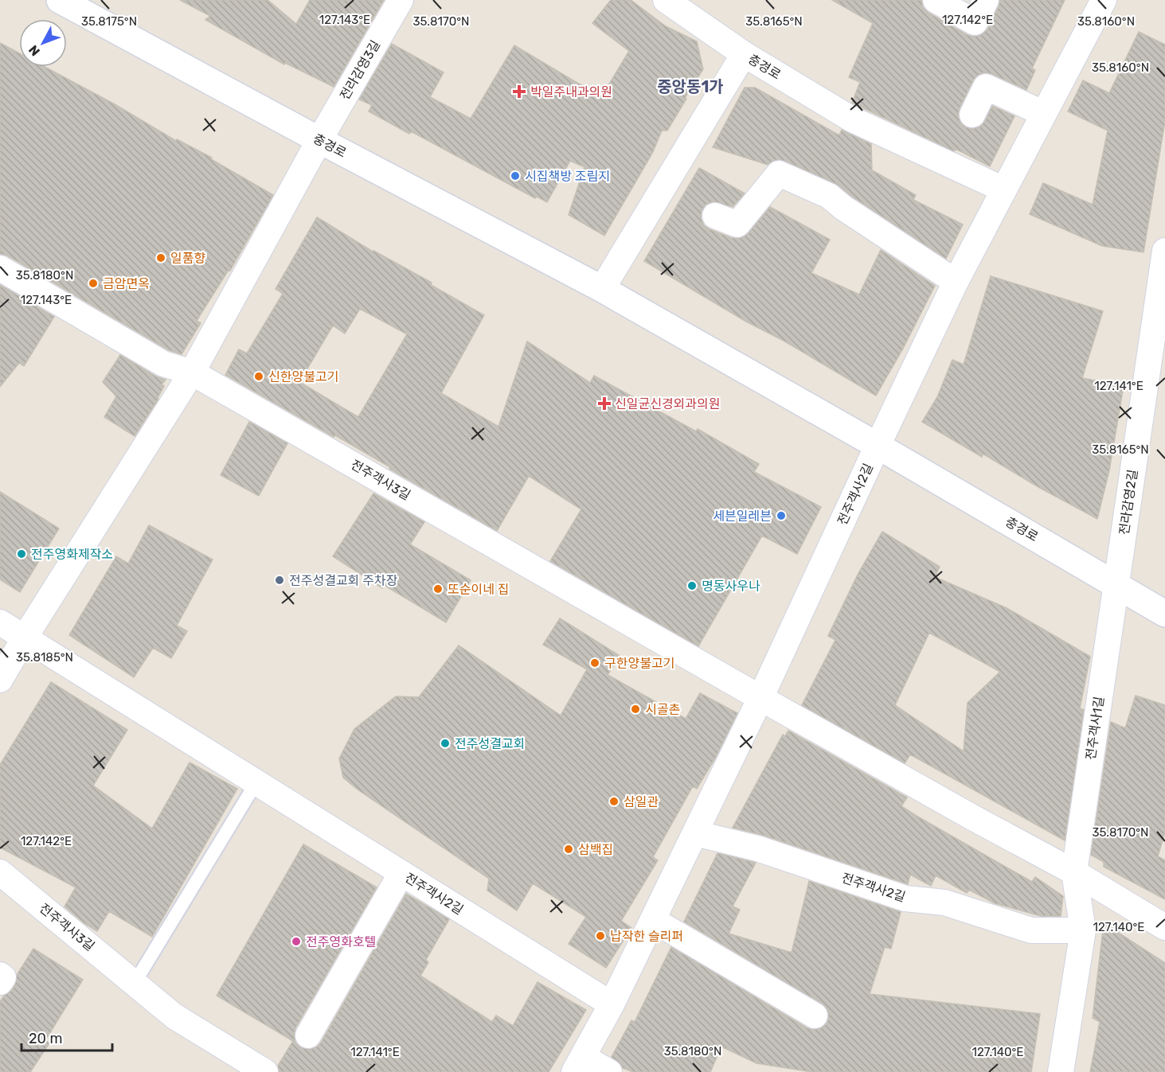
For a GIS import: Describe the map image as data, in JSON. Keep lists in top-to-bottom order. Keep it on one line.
{"streets":{"street":["충경로","전라감영3길","전주객사3길","전주객사2길","전라감영2길","전주객사1길"]},"crossings":[["충경로","전라감영3길"],["충경로","전주객사2길"],["충경로","전라감영2길"],["충경로","전주객사1길"],["전주객사3길","전주객사2길"],["전주객사2길","전주객사1길"],["전라감영2길","전주객사1길"]],"districts":["중앙동1가"],"places":{"health":["박일주내과의원","신일균신경외과의원"],"other":["시집책방 조림지","일품향","금암면옥","신한양불고기","세븐일레븐","전주영화제작소","전주성결교회 주차장","명동사우나","또순이네 집","구한양불고기","시골촌","전주성결교회","삼일관","삼백집","납작한 슬리퍼","전주영화호텔"]},"scale_bar":"20 m","north":"bottom left","coordinates":["127.143°E","127.142°E","35.8175°N","35.8170°N","35.8165°N","35.8160°N","35.8180°N","127.141°E","35.8185°N","127.140°E"]}
